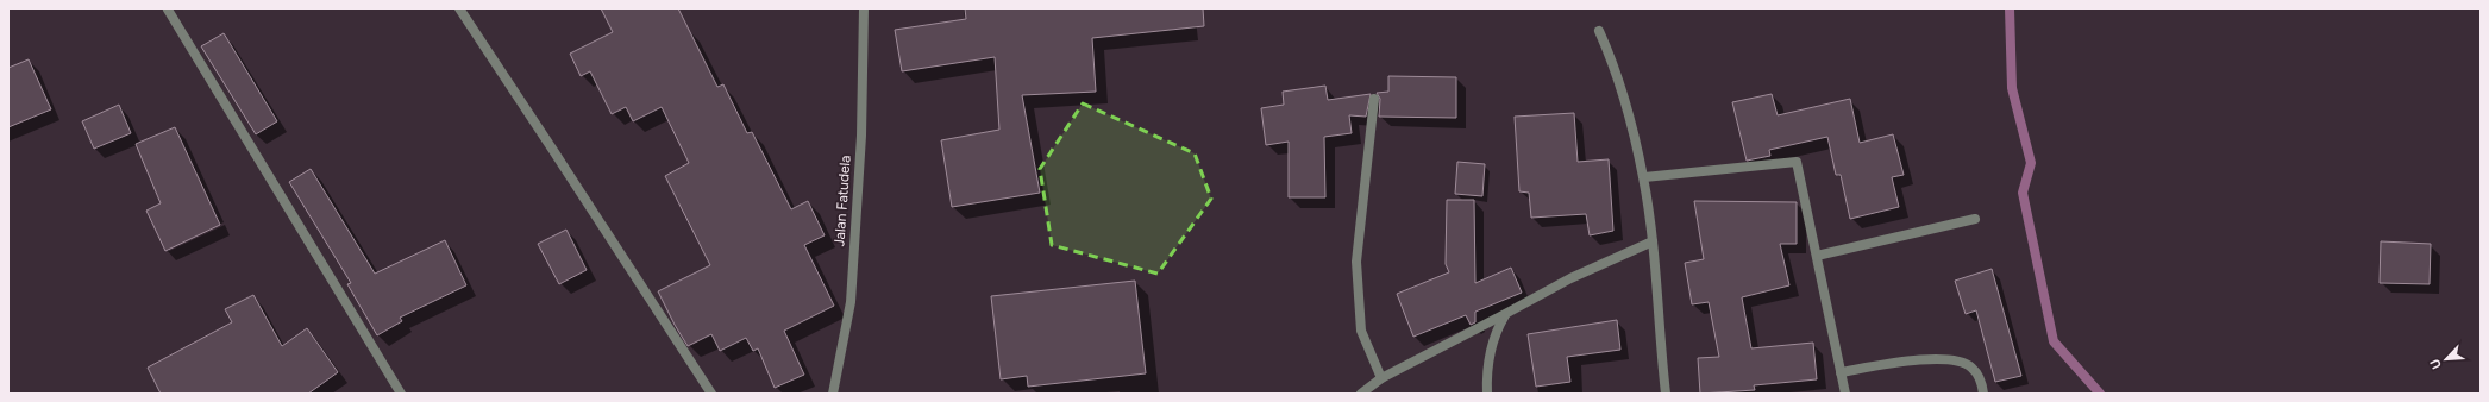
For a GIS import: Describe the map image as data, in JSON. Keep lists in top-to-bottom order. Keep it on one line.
{"streets":{"street":["Jalan Fatudela"]},"north":"bottom left"}
